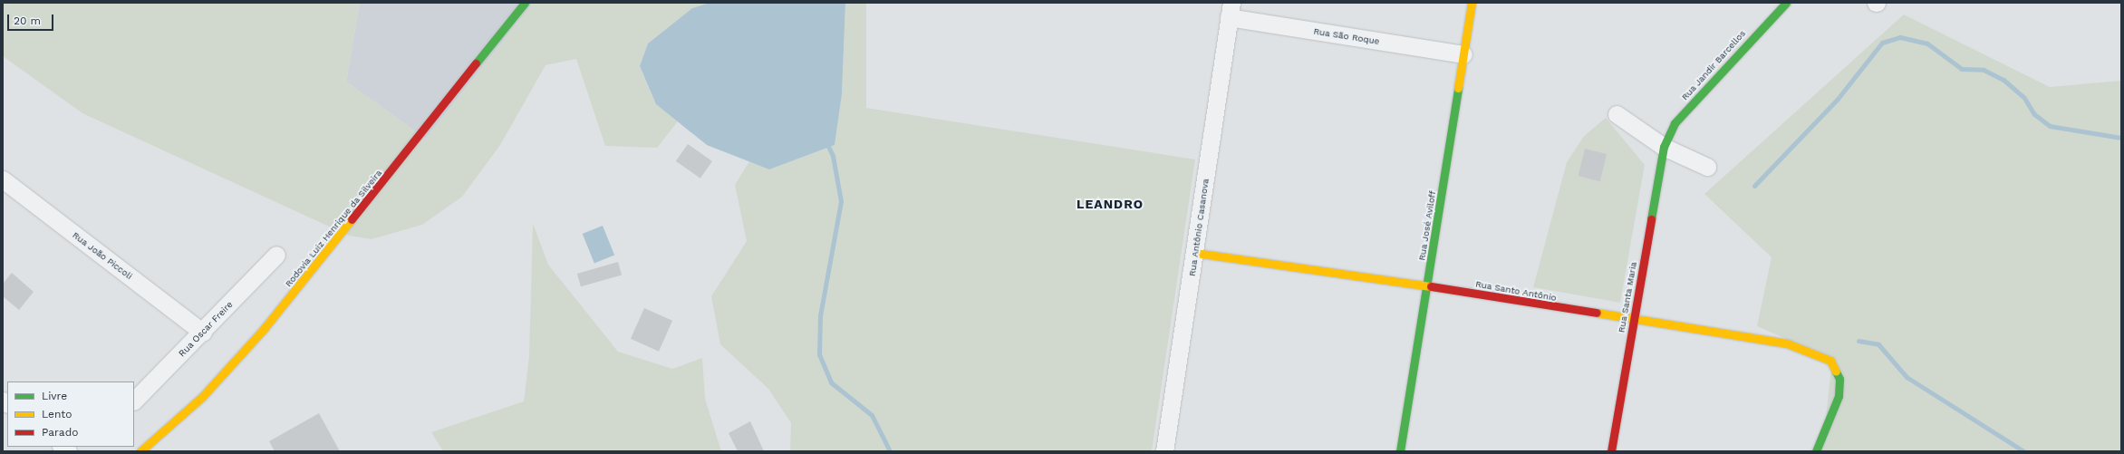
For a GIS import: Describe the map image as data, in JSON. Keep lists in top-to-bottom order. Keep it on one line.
{"streets":{"street":["Rua São Roque","Rua Jandir Barcellos","Rua José Aviloff","Rua Antônio Casanova","Rodovia Luiz Henrique da Silveira","Rua João Piccoli","Rua Santo Antônio","Rua Santa Maria","Rua Oscar Freire"]},"crossings":[["Rua São Roque","Rua José Aviloff"],["Rua São Roque","Rua Antônio Casanova"],["Rua Jandir Barcellos","Rua Santa Maria"],["Rua José Aviloff","Rua Santo Antônio"],["Rua Antônio Casanova","Rua Santo Antônio"],["Rua João Piccoli","Rua Oscar Freire"],["Rua Santo Antônio","Rua Santa Maria"]],"districts":["LEANDRO"],"legend":["Livre","Lento","Parado"],"scale_bar":"20 m"}
